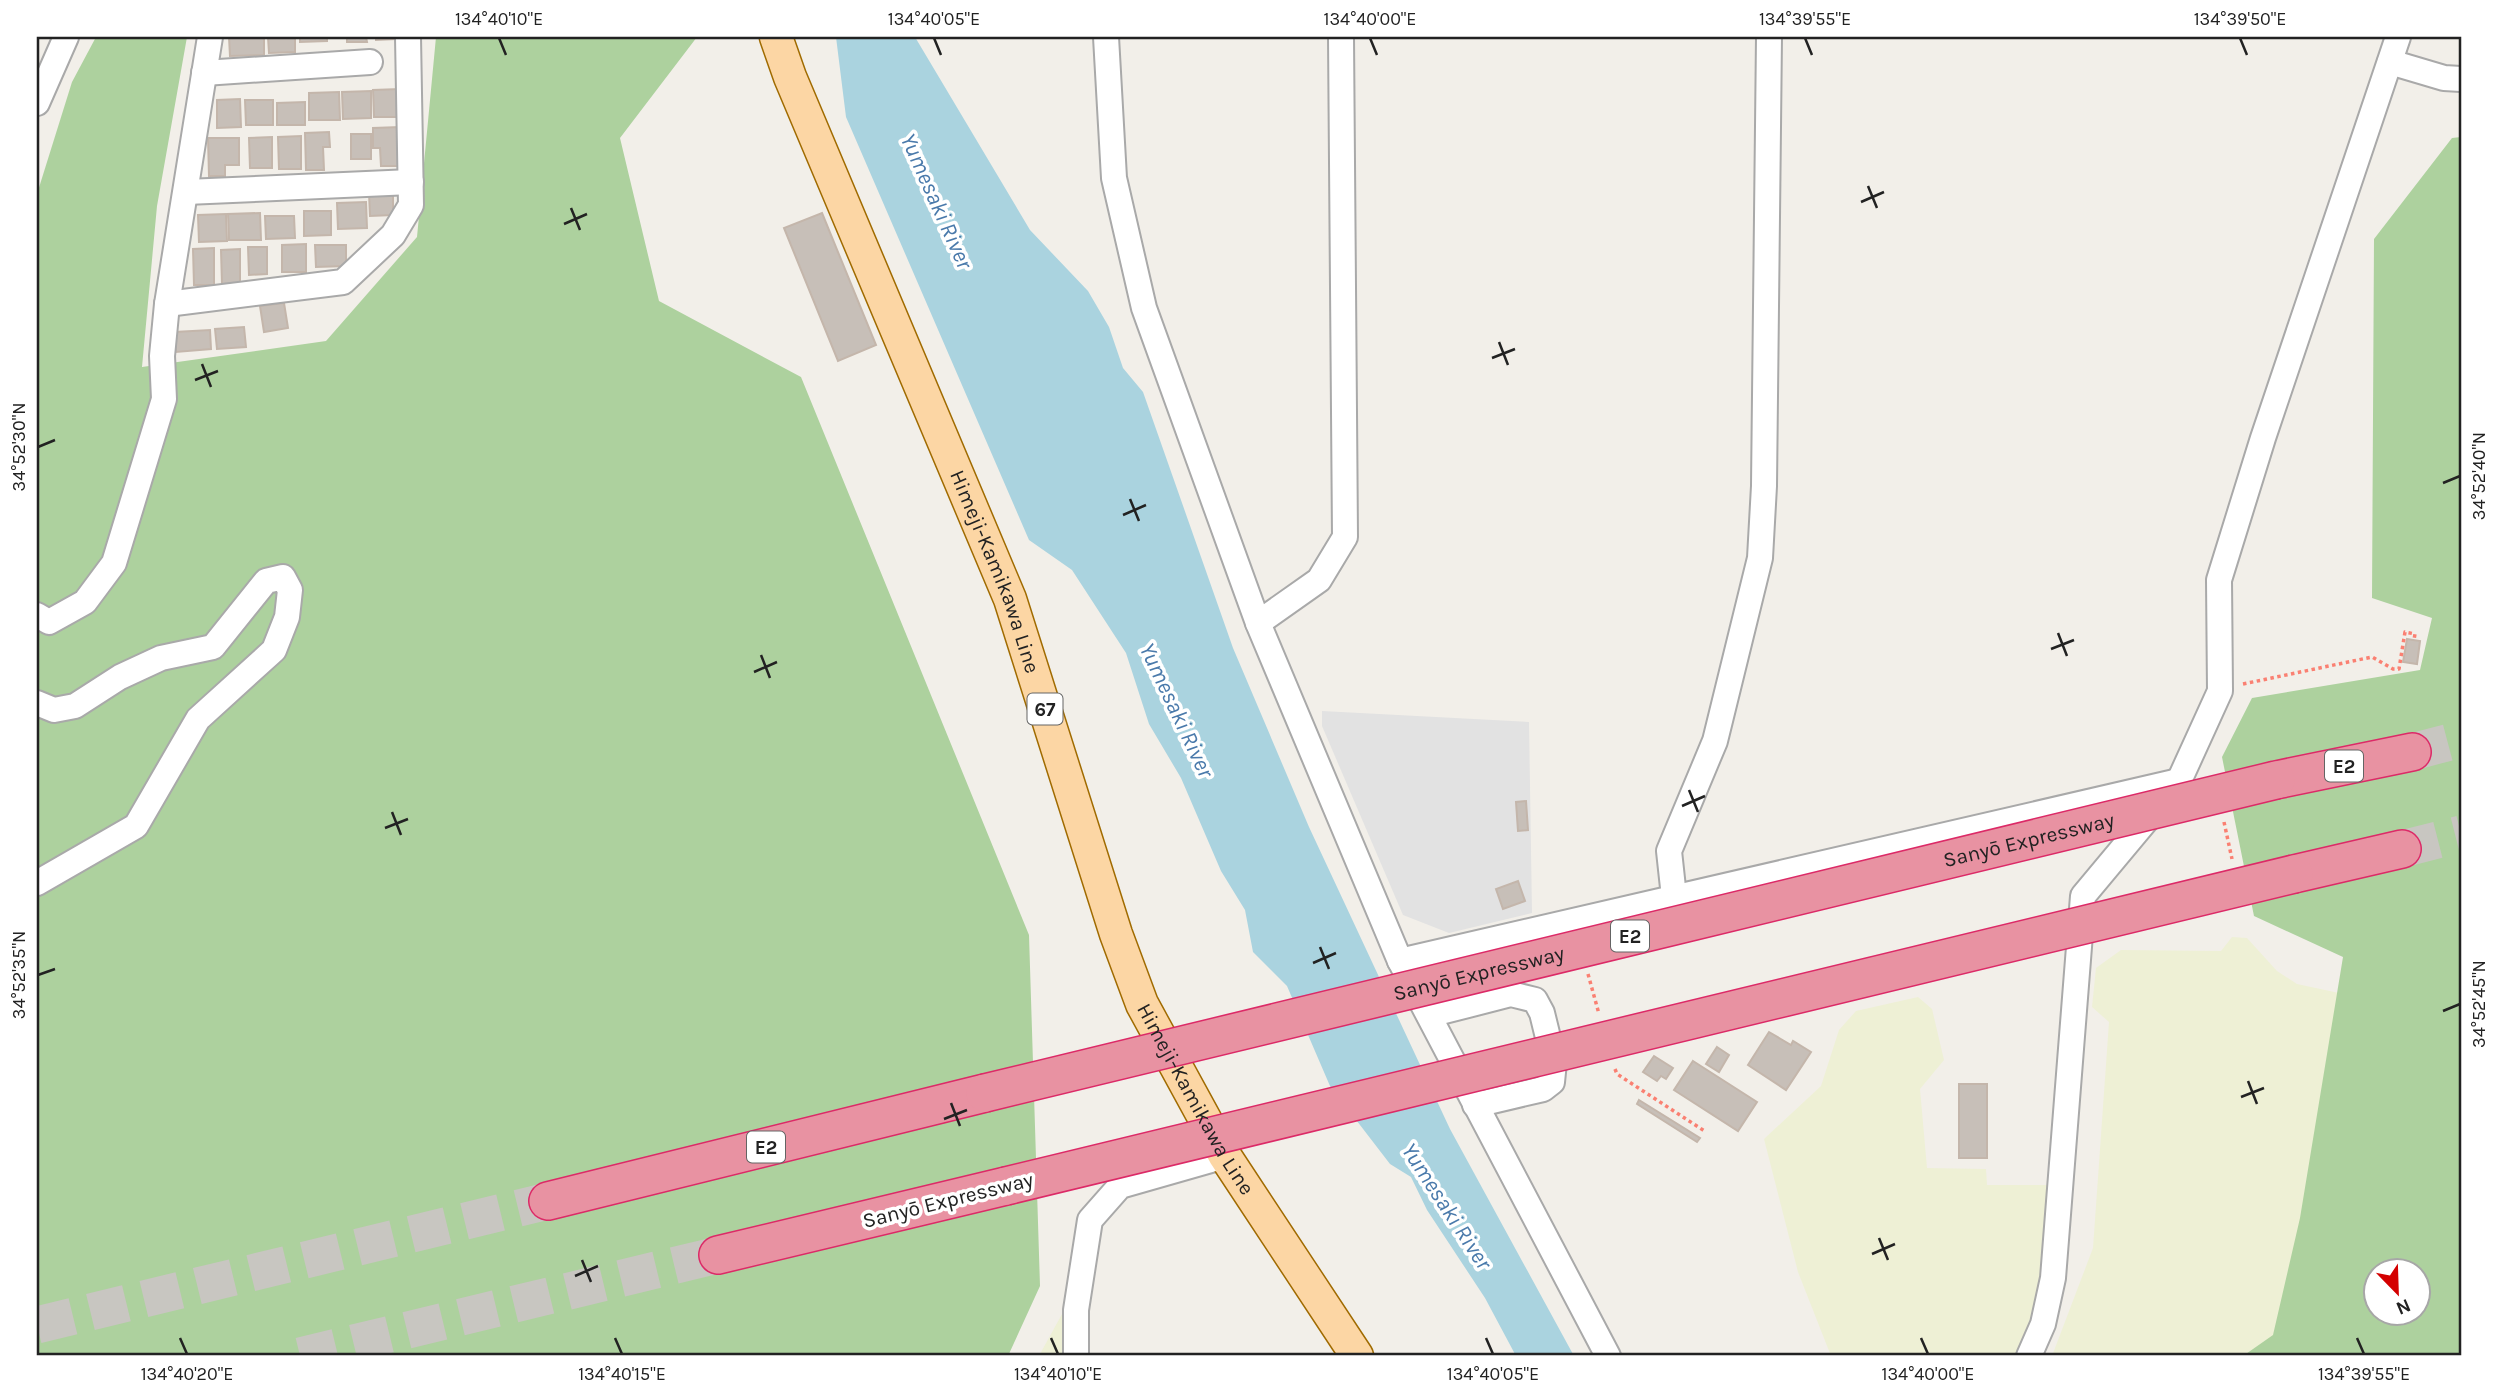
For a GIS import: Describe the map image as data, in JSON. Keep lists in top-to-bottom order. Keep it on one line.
{"streets":{"highway":["E2","Sanyō Expressway"],"main road":["Himeji-Kamikawa Line","67"]},"water":["Yumesaki River"],"north":"bottom right","coordinates":["134°40'10\"E","134°40'05\"E","134°40'00\"E","134°39'55\"E","134°39'50\"E","34°52'30\"N","34°52'40\"N","34°52'35\"N","34°52'45\"N","134°40'20\"E","134°40'15\"E"]}
